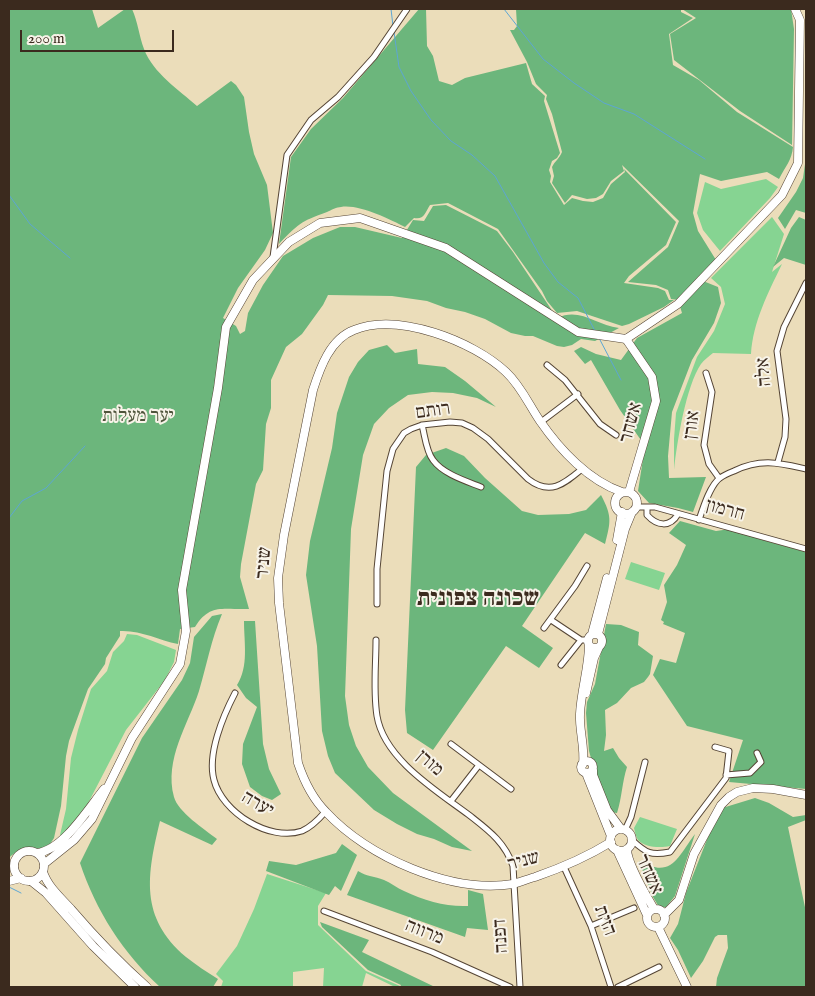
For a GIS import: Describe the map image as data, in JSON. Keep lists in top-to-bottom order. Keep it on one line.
{"streets":{"main road":["אשחר","שניר"],"street":["אלה","רותם","אורן","חרמון","מורן","יערה","הזית","מרווה","דפנה"]},"crossings":[["רותם","שניר"],["אשחר","חרמון"],["אשחר","שניר"],["חרמון","שניר"],["שניר","מורן"],["שניר","יערה"],["שניר","הזית"],["שניר","דפנה"],["מורן","דפנה"]],"districts":["שכונה צפונית"],"parks":["יער מעלות"],"scale_bar":"200 m"}
